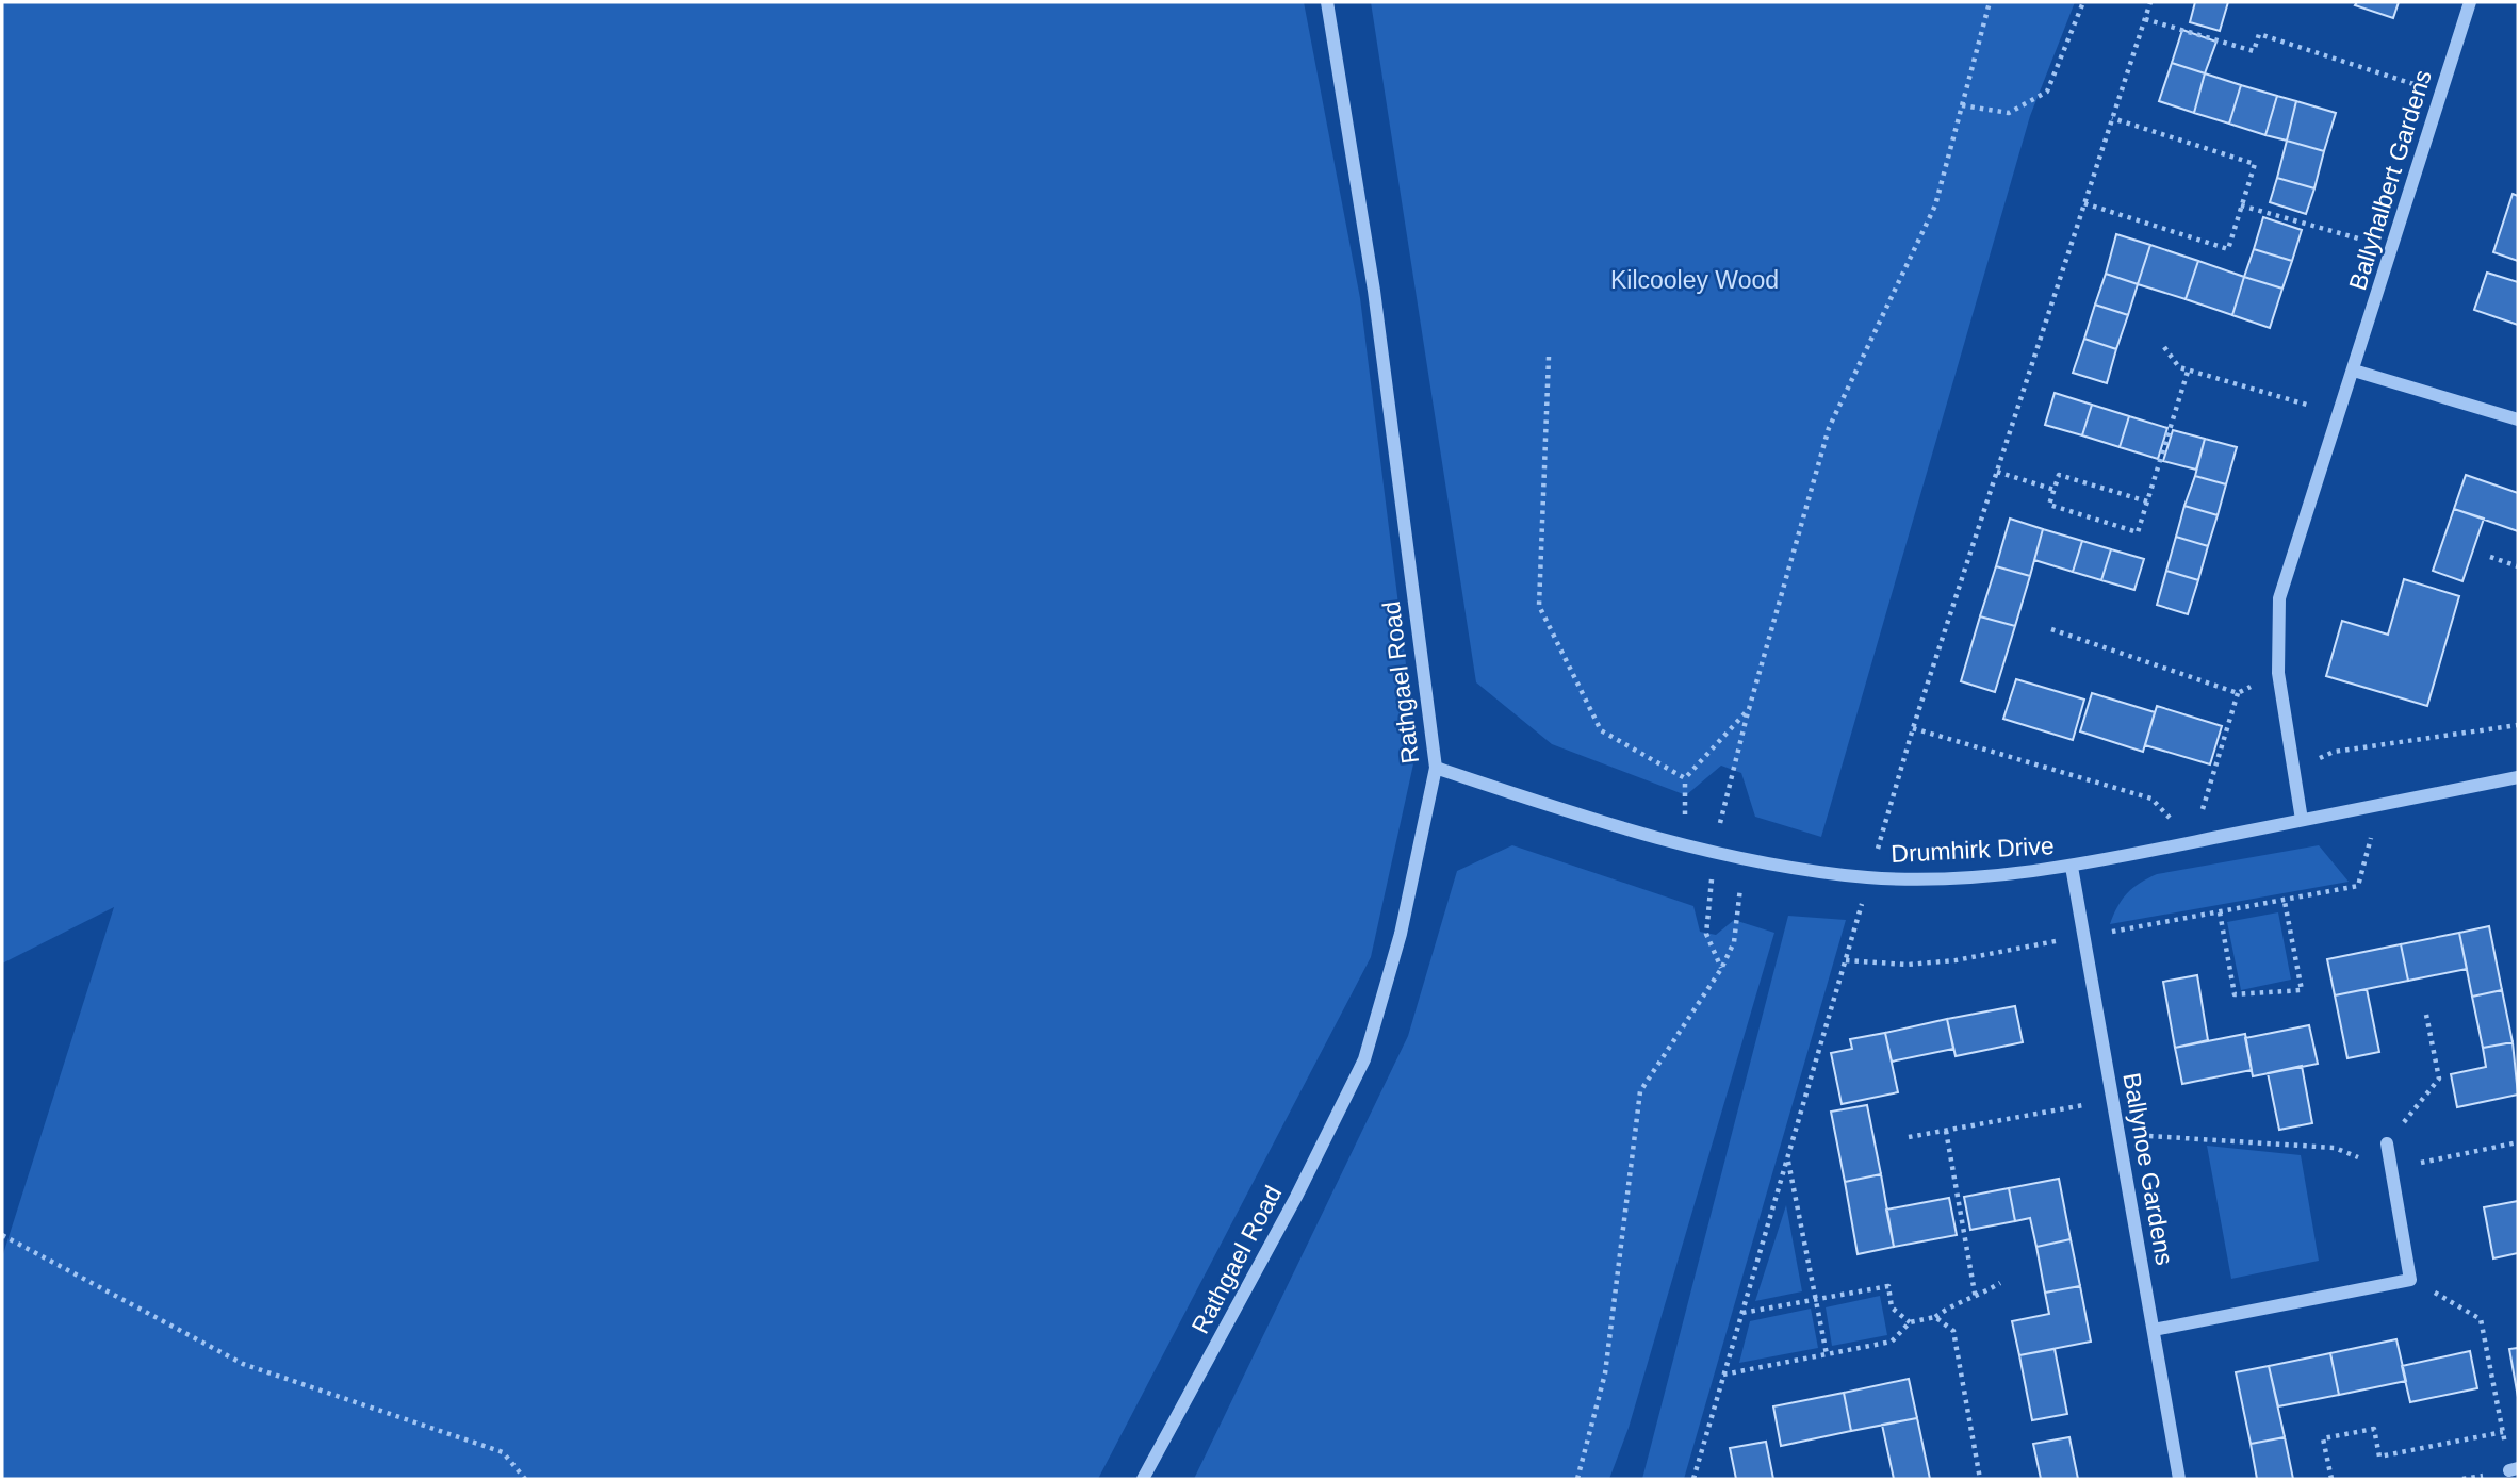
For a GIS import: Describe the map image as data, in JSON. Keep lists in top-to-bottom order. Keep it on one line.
{"streets":{"street":["Ballyhalbert Gardens","Rathgael Road","Drumhirk Drive","Ballynoe Gardens"]},"crossings":[["Ballyhalbert Gardens","Drumhirk Drive"],["Rathgael Road","Drumhirk Drive"],["Drumhirk Drive","Ballynoe Gardens"]],"parks":["Kilcooley Wood"]}
